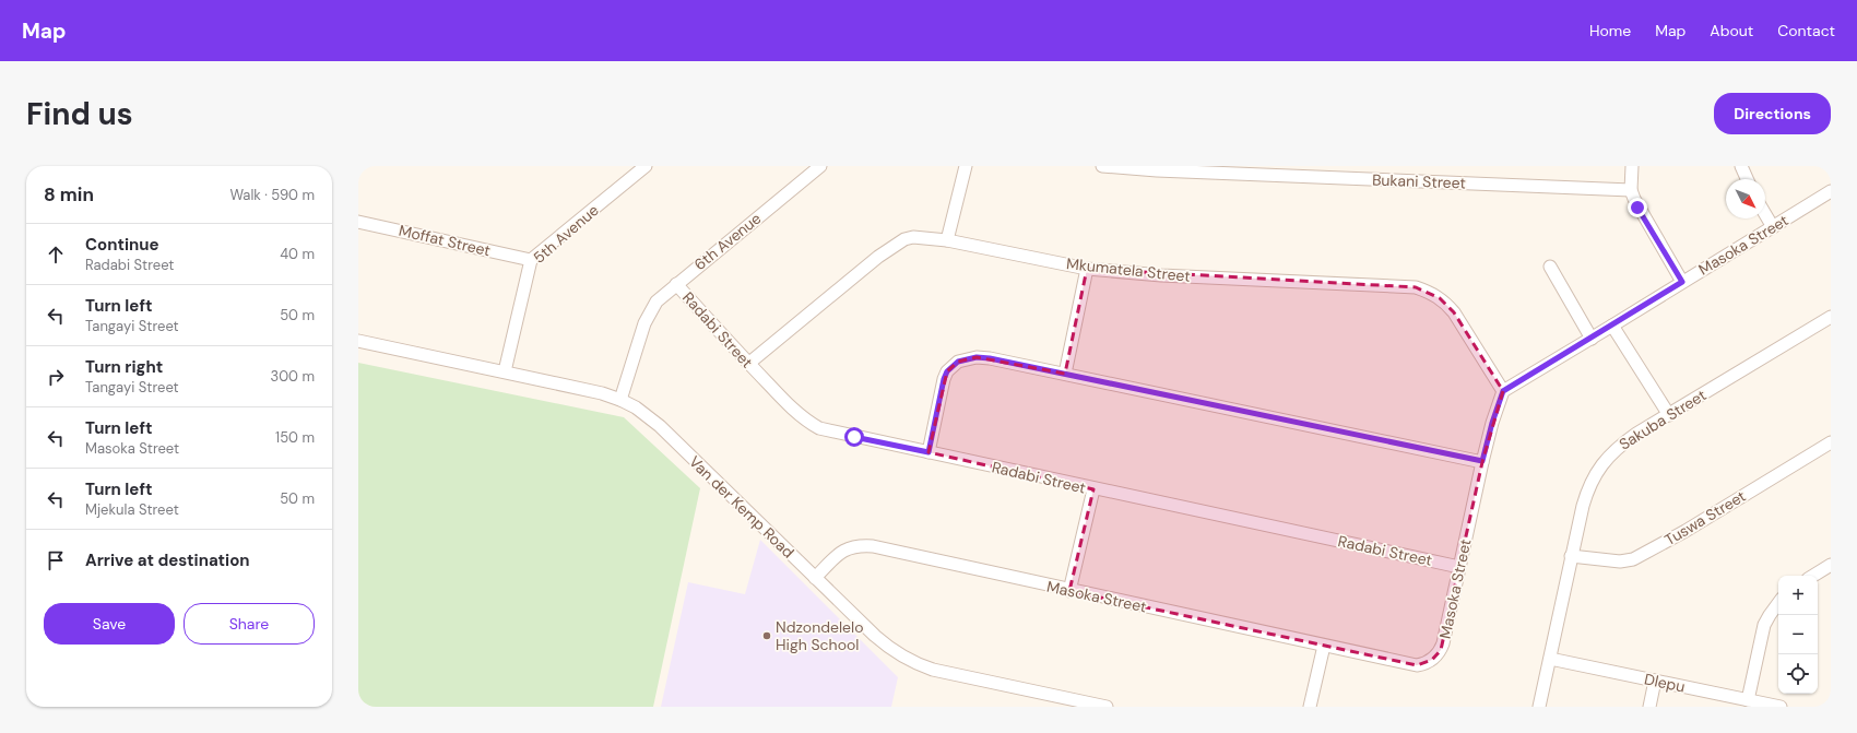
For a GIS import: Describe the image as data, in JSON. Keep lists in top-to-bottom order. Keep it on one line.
{"streets":{"street":["Bukani Street","5th Avenue","Moffat Street","6th Avenue","Masoka Street","Mkumatela Street","Radabi Street","Sakuba Street","Van der Kemp Road","Tuswa Street","Dlepu"]},"crossings":[["5th Avenue","Moffat Street"],["5th Avenue","Van der Kemp Road"],["6th Avenue","Radabi Street"],["6th Avenue","Van der Kemp Road"],["Masoka Street","Mkumatela Street"],["Masoka Street","Radabi Street"],["Masoka Street","Van der Kemp Road"],["Mkumatela Street","Radabi Street"],["Sakuba Street","Tuswa Street"],["Sakuba Street","Dlepu"]],"places":["Ndzondelelo High School"],"north":"bottom right","page":{"header":"Map","nav":["Home","Map","About","Contact"],"buttons":["Directions",["Save","Share"]],"title":"Find us","heading":["8 min","Walk · 590 m"],"list":[["Continue","Radabi Street","40 m"],["Turn left","Tangayi Street","50 m"],["Turn right","Tangayi Street","300 m"],["Turn left","Masoka Street","150 m"],["Turn left","Mjekula Street","50 m"],"Arrive at destination"],"map_buttons":["+","−"]}}
